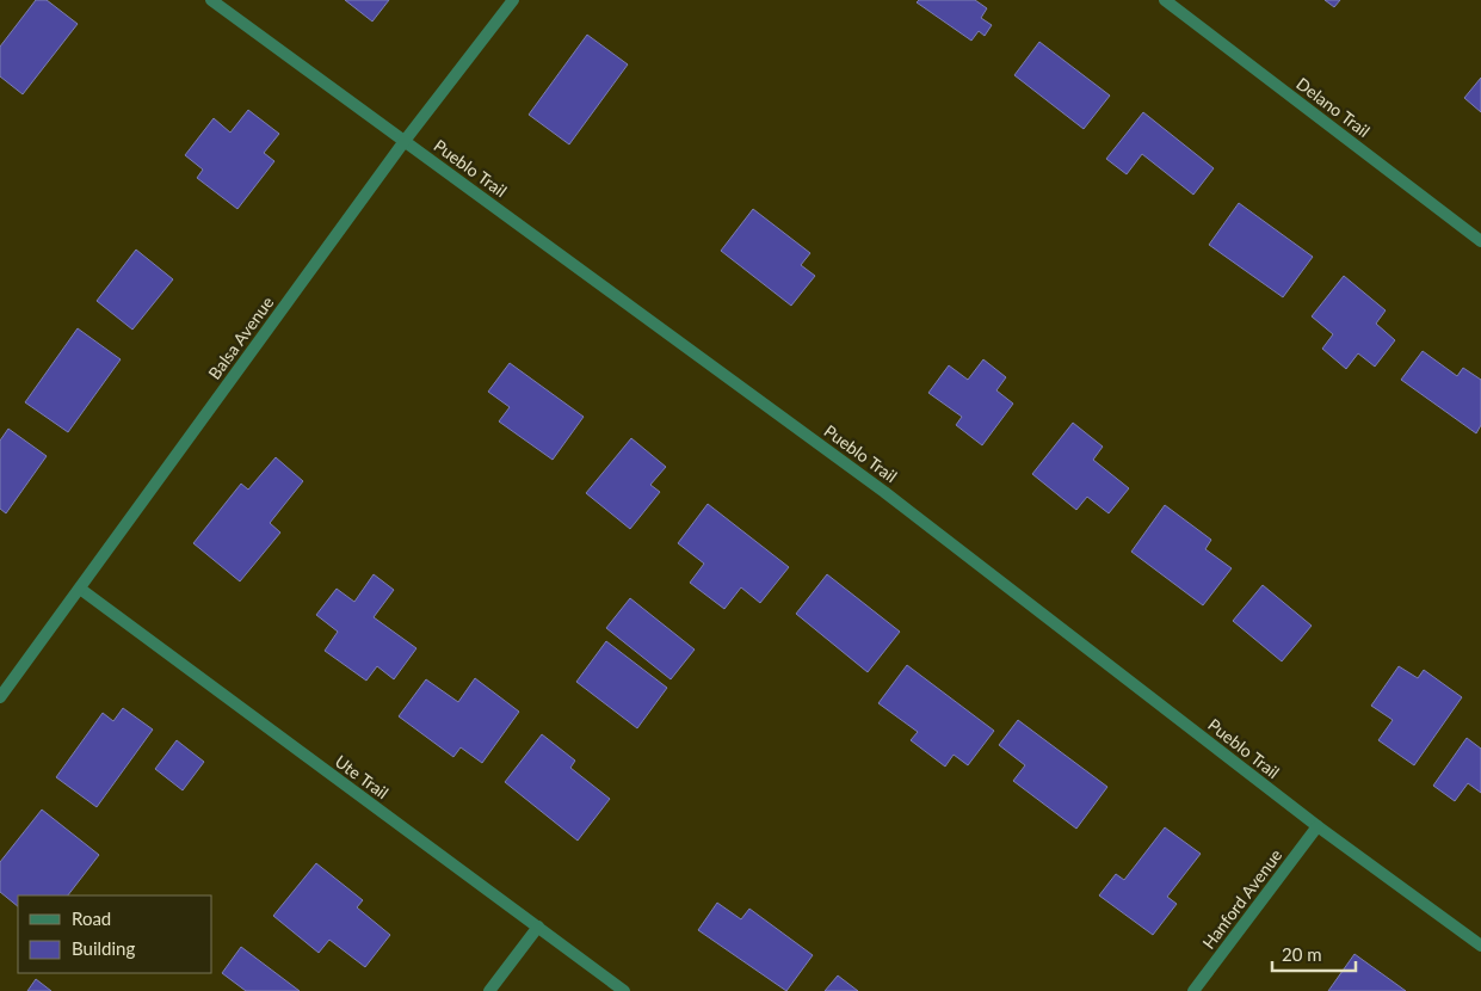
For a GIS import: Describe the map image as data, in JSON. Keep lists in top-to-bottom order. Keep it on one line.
{"streets":{"street":["Delano Trail","Pueblo Trail","Balsa Avenue","Ute Trail","Hanford Avenue"]},"crossings":[["Pueblo Trail","Balsa Avenue"],["Pueblo Trail","Hanford Avenue"],["Balsa Avenue","Ute Trail"]],"legend":["Road","Building"],"scale_bar":"20 m"}
